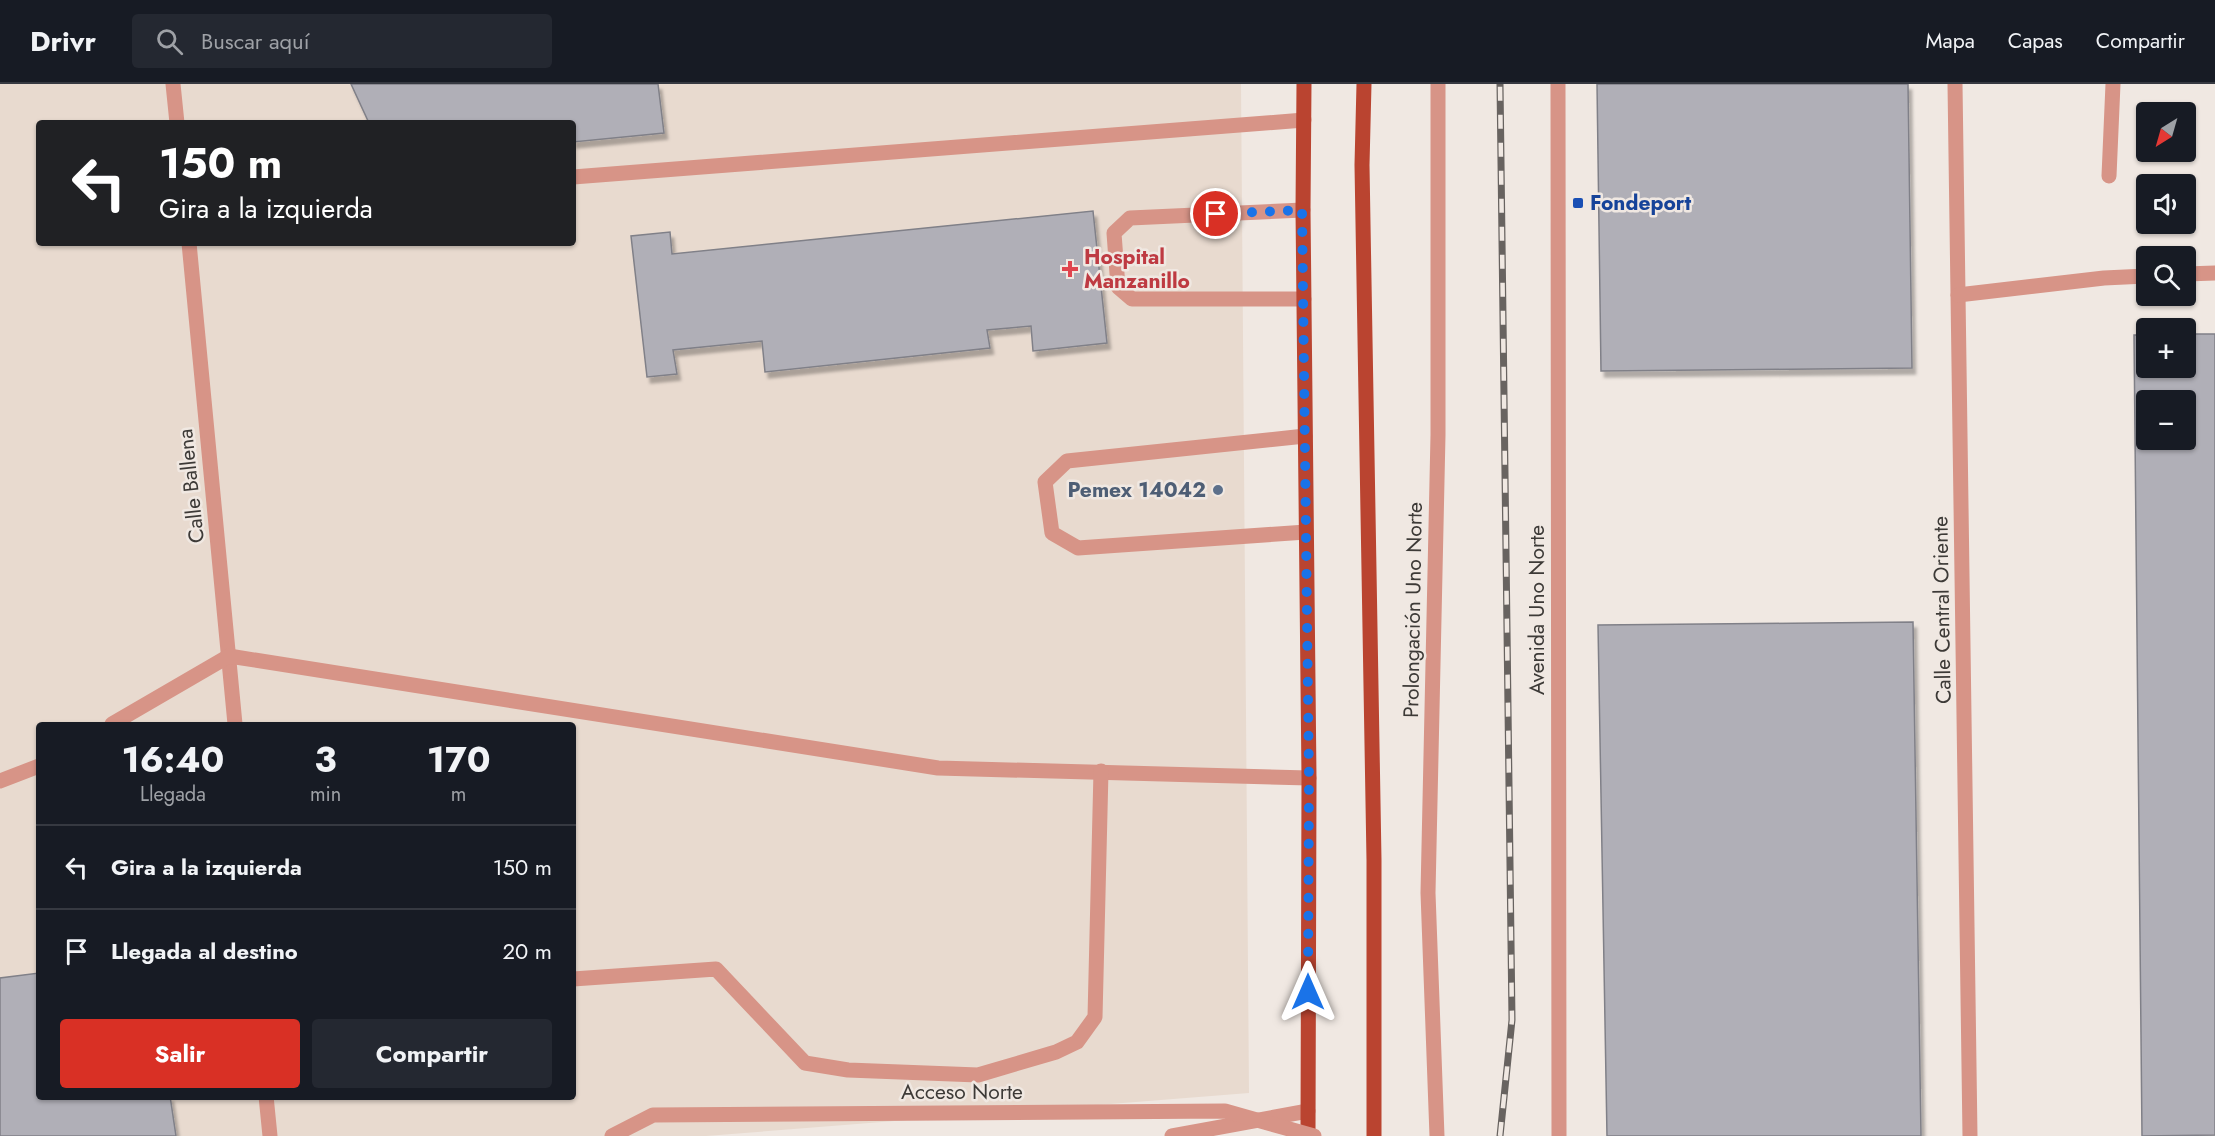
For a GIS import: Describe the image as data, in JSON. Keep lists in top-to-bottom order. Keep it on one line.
{"streets":{"street":["Calle Ballena","Prolongación Uno Norte","Avenida Uno Norte","Calle Central Oriente","Acceso Norte"]},"places":{"transit":["Fondeport"],"health":["Hospital Manzanillo"],"other":["Pemex 14042"]},"north":"bottom left","page":{"header":"Drivr","search":"Buscar aquí","nav":["Mapa","Capas","Compartir"],"map_buttons":["+","−"],"turn":["150 m","Gira a la izquierda"],"eta":["16:40","Llegada","3","min","170","m"],"list":[{"name":"Gira a la izquierda","value":"150 m"},{"name":"Llegada al destino","value":"20 m"}],"buttons":["Salir","Compartir"]}}
